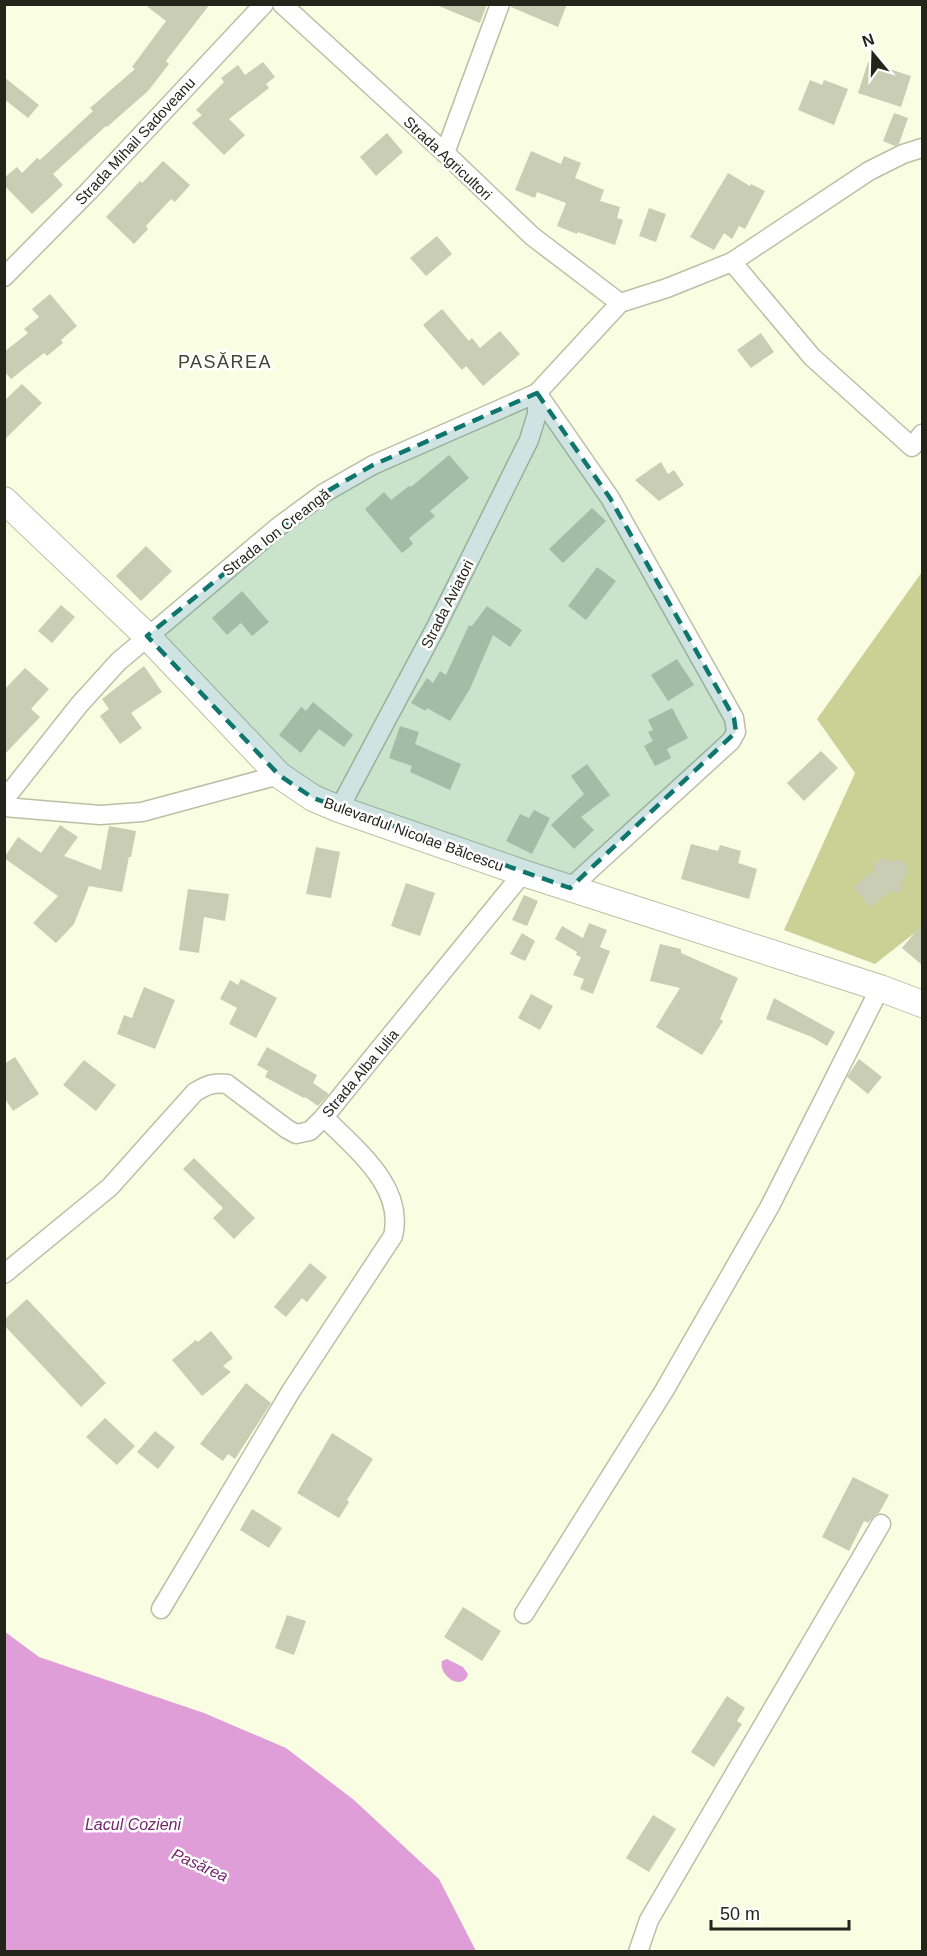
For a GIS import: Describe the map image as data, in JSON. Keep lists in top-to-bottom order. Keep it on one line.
{"streets":{"main road":["Bulevardul Nicolae Bălcescu"],"street":["Strada Mihail Sadoveanu","Strada Agricultori","Strada Ion Creangă","Strada Aviatori","Strada Alba Iulia"]},"crossings":[["Strada Agricultori","Strada Ion Creangă"],["Strada Ion Creangă","Strada Aviatori"],["Strada Ion Creangă","Bulevardul Nicolae Bălcescu"],["Strada Aviatori","Bulevardul Nicolae Bălcescu"],["Bulevardul Nicolae Bălcescu","Strada Alba Iulia"]],"districts":["PASĂREA"],"water":["Lacul Cozieni","Pasărea"],"scale_bar":"50 m","north":"top"}
